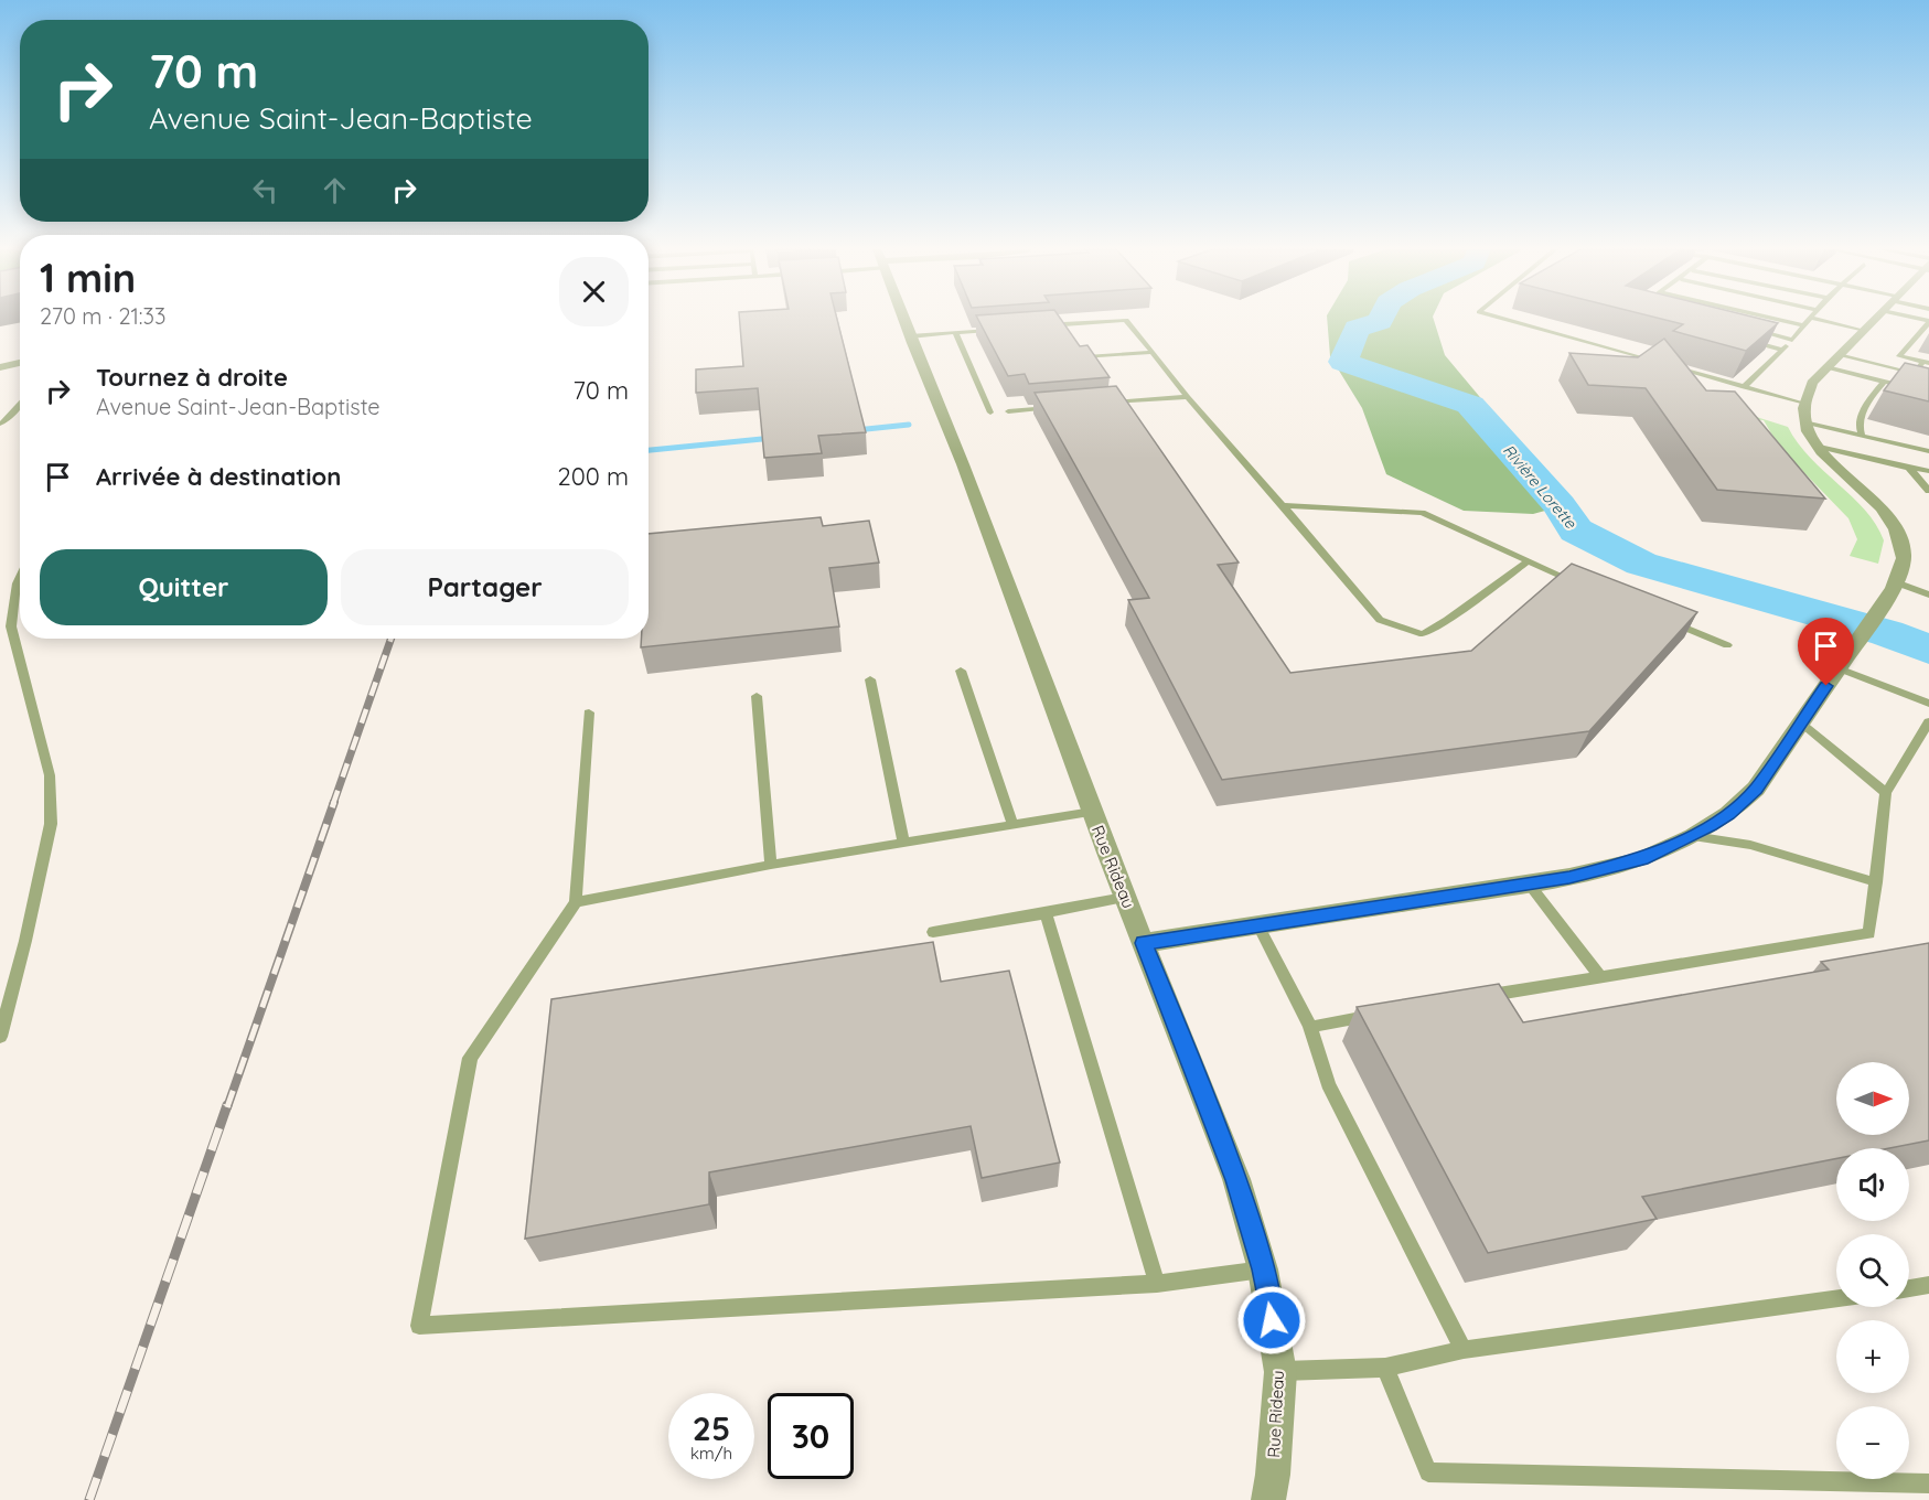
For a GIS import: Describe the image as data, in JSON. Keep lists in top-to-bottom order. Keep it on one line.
{"streets":{"street":["Rue Rideau"]},"water":["Rivière Lorette"],"north":"right","page":{"turn":["70 m","Avenue Saint-Jean-Baptiste"],"heading":["1 min","270 m · 21:33"],"list":[{"name":"Tournez à droite","note":"Avenue Saint-Jean-Baptiste","value":"70 m"},{"name":"Arrivée à destination","value":"200 m"}],"buttons":["Quitter","Partager"],"map_buttons":["+","−"],"speed":"25 km/h","limit":"30"}}
